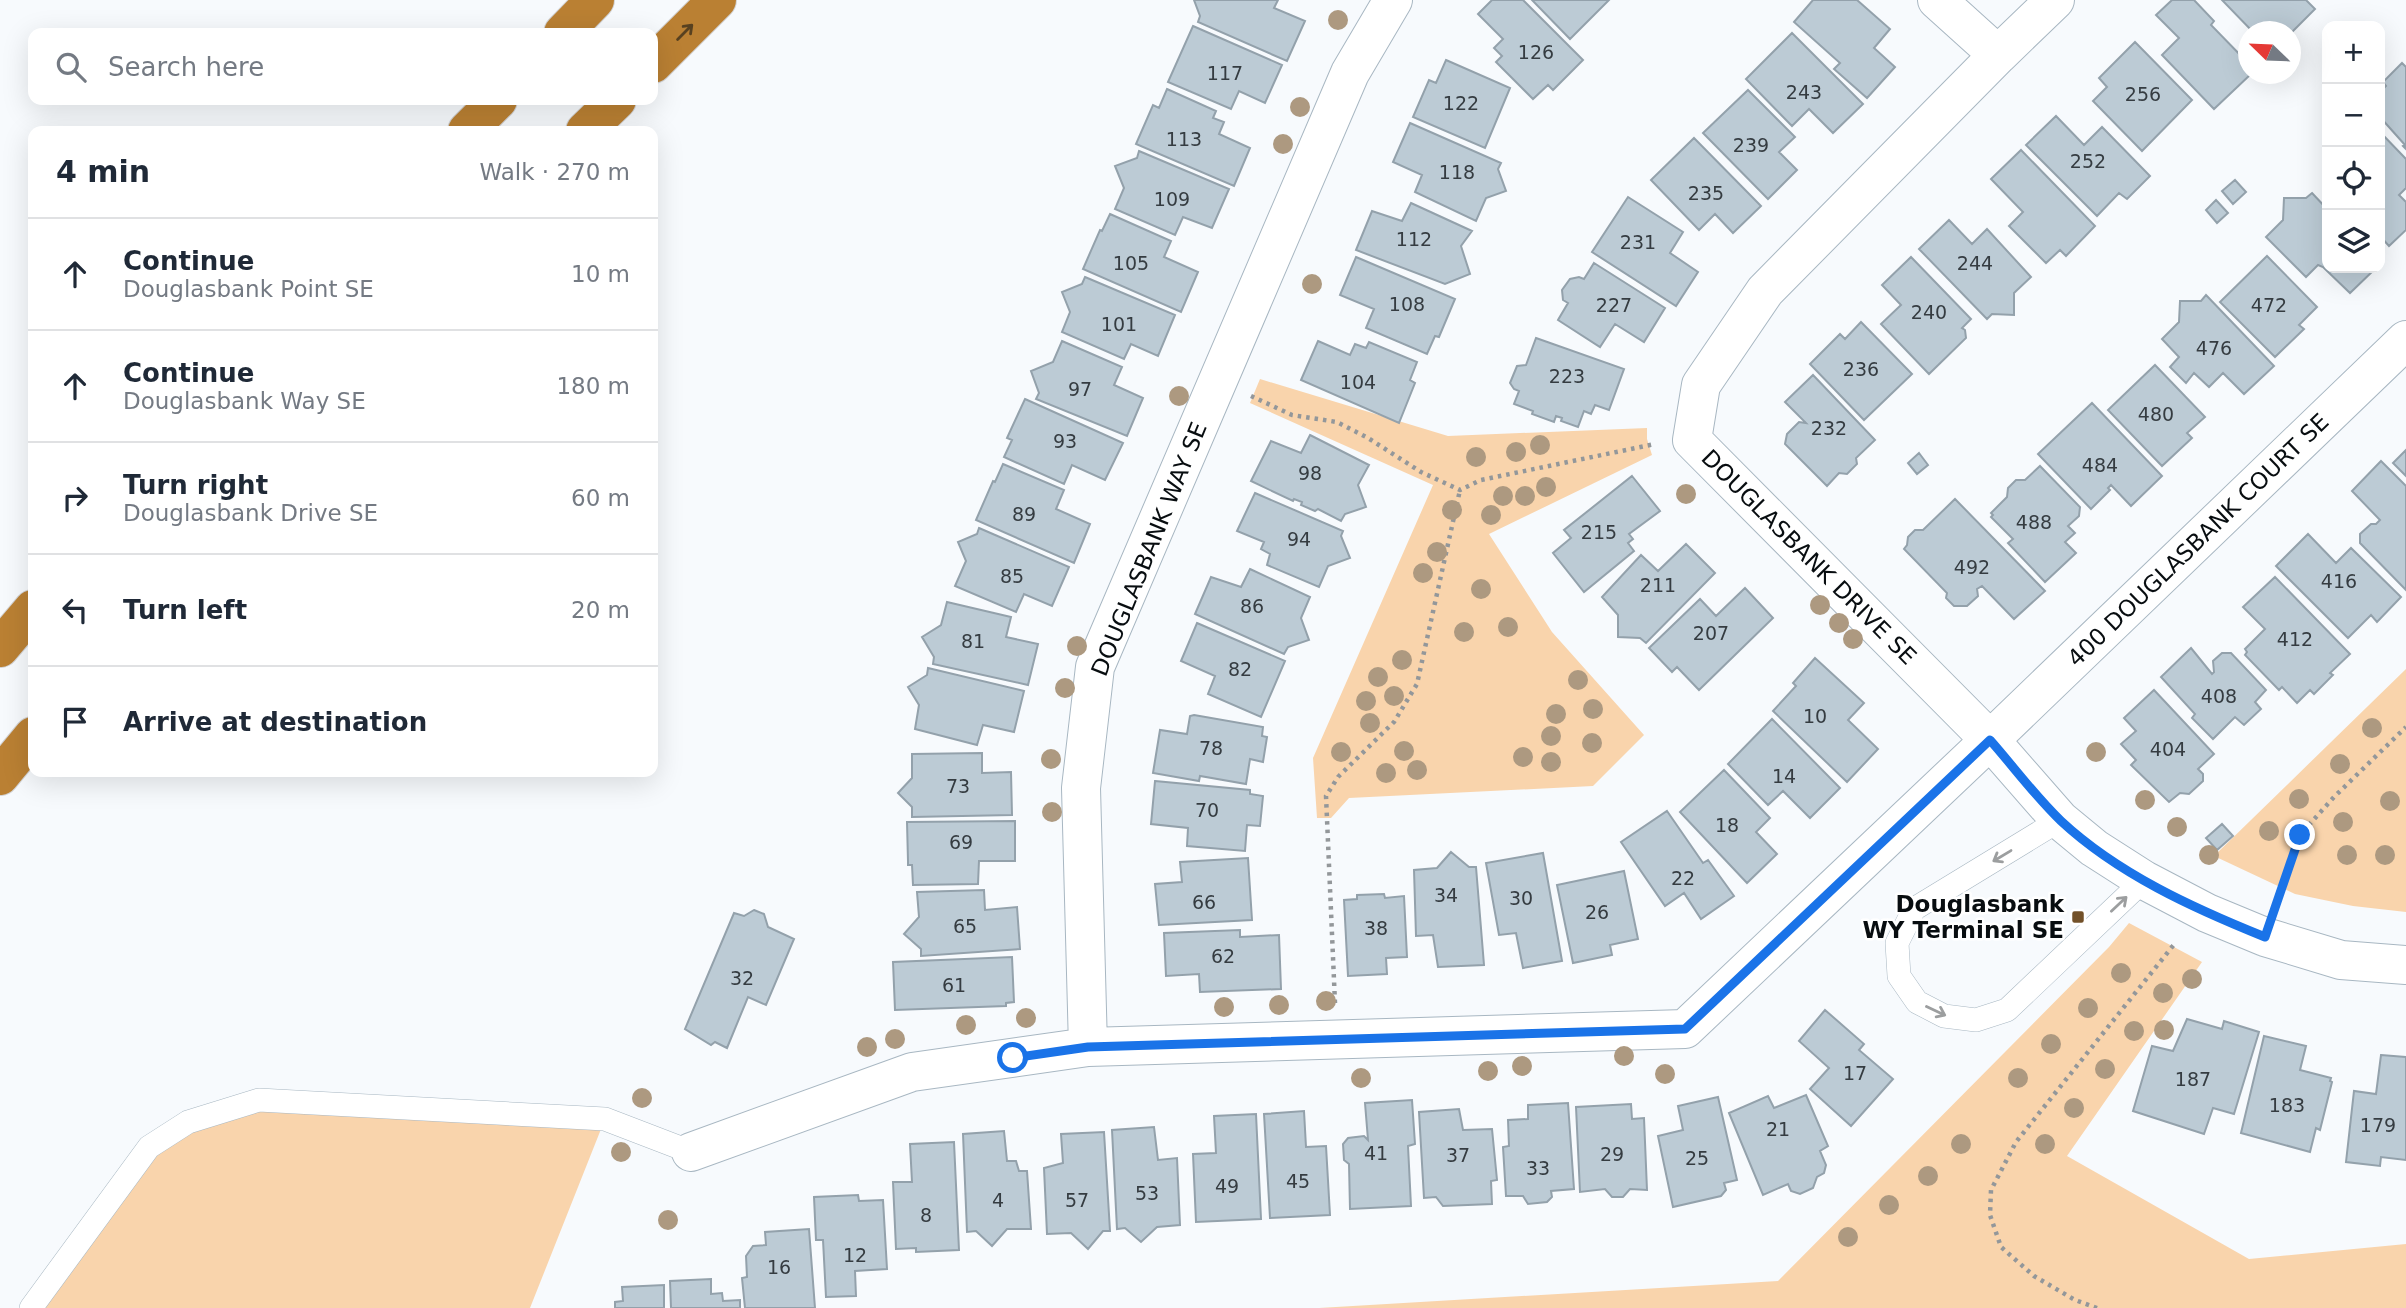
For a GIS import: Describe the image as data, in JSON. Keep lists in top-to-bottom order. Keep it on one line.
{"streets":{"street":["400 DOUGLASBANK COURT SE","DOUGLASBANK WAY SE","DOUGLASBANK DRIVE SE"]},"crossings":[["400 DOUGLASBANK COURT SE","DOUGLASBANK DRIVE SE"]],"places":{"transit":["Douglasbank WY Terminal SE"]},"house_numbers":["126","117","243","256","122","113","239","252","118","235","109","112","231","105","244","108","227","472","240","101","476","236","223","104","97","480","232","93","484","98","89","488","215","94","492","85","416","211","86","207","412","81","82","408","10","78","404","14","73","70","18","69","22","34","30","66","26","65","38","62","32","61","17","187","183","179","21","41","29","37","25","33","45","49","53","4","57","8","12","16"],"north":"top left","page":{"map_buttons":["+","−"],"search":"Search here","heading":["4 min","Walk · 270 m"],"list":[["Continue","Douglasbank Point SE","10 m"],["Continue","Douglasbank Way SE","180 m"],["Turn right","Douglasbank Drive SE","60 m"],["Turn left","20 m"],"Arrive at destination"]}}
